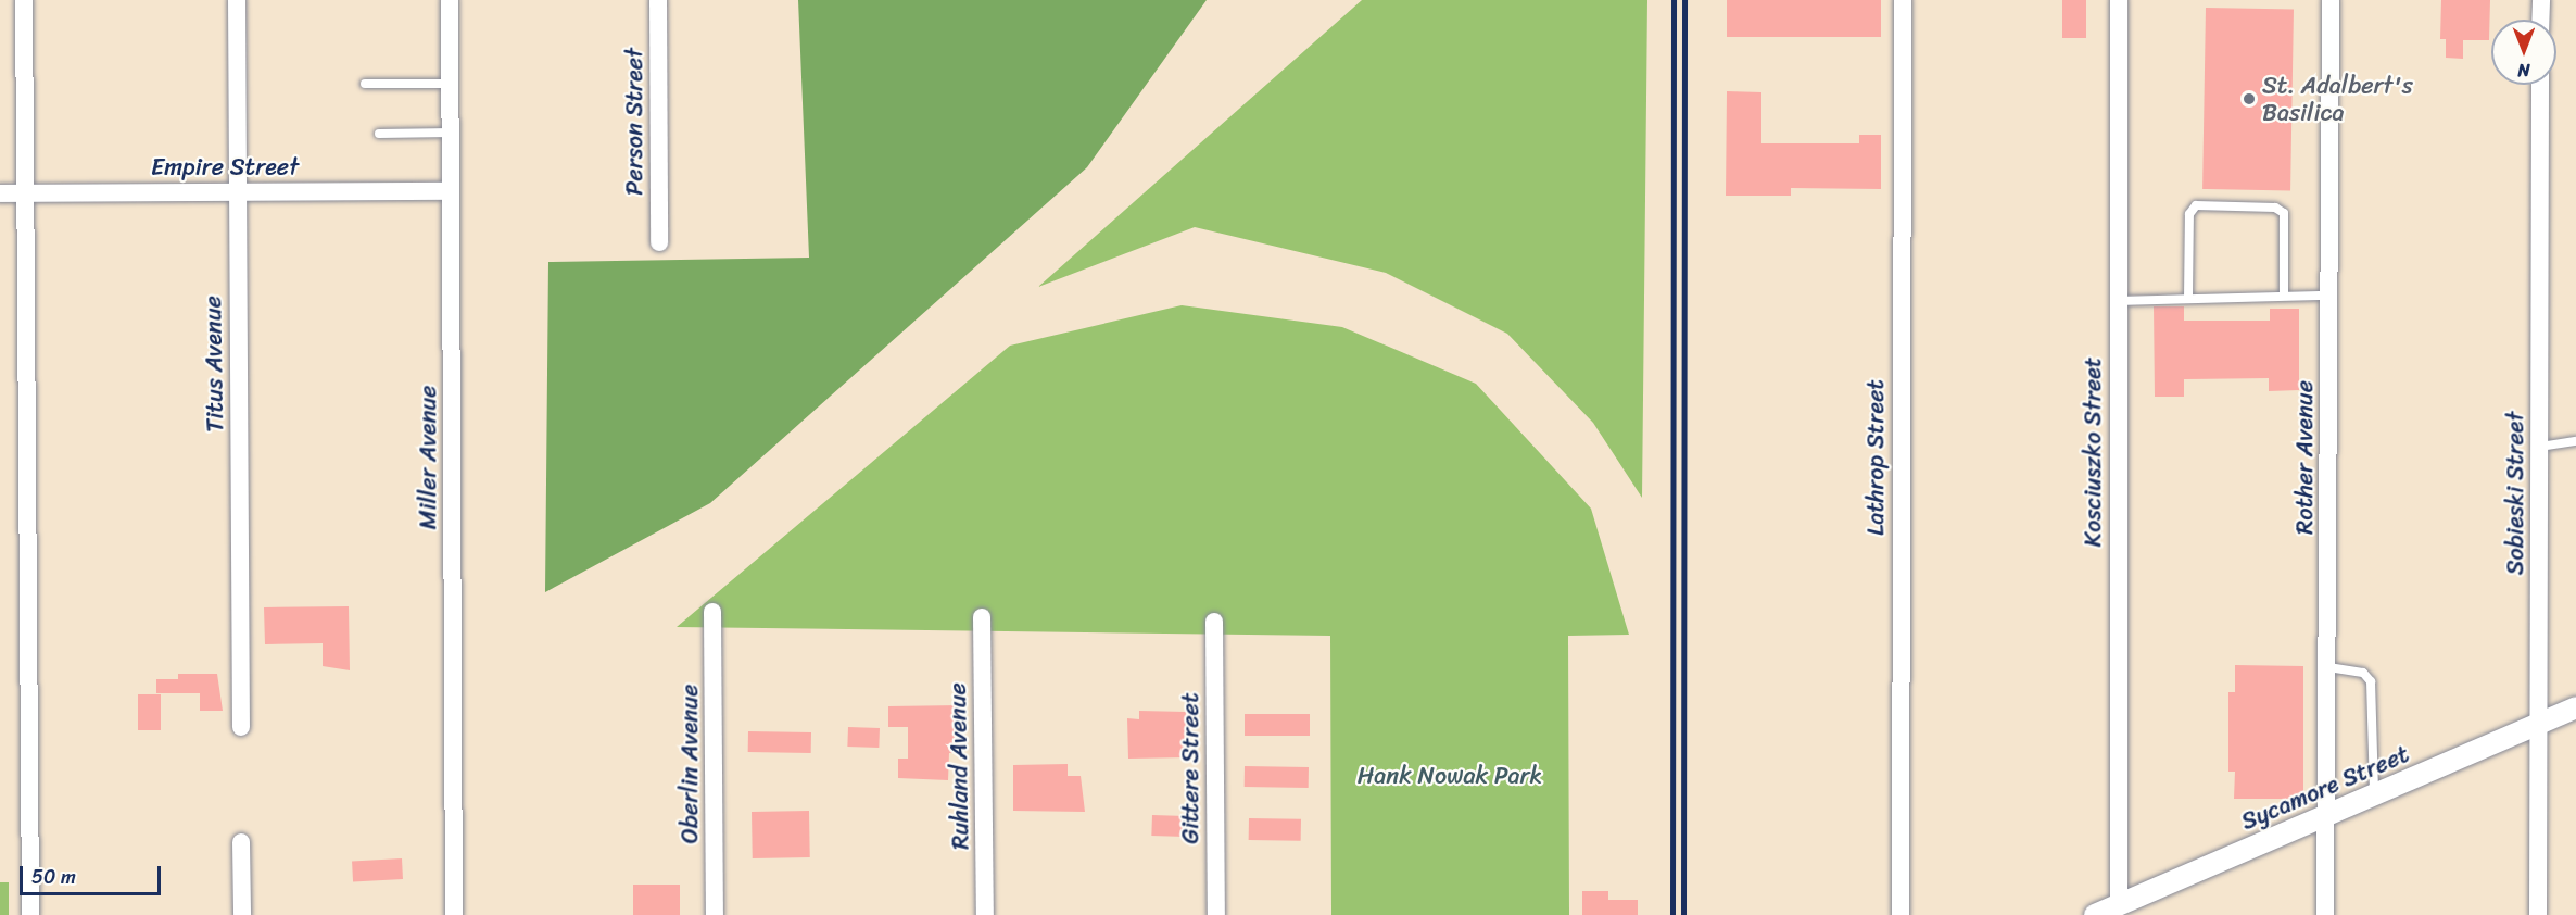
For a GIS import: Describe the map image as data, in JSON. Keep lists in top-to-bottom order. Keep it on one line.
{"streets":{"street":["Person Street","Empire Street","Titus Avenue","Kosciuszko Street","Miller Avenue","Lathrop Street","Rother Avenue","Sobieski Street","Oberlin Avenue","Ruhland Avenue","Gittere Street","Sycamore Street"]},"crossings":[["Empire Street","Titus Avenue"],["Empire Street","Miller Avenue"],["Kosciuszko Street","Sycamore Street"],["Rother Avenue","Sycamore Street"],["Sobieski Street","Sycamore Street"]],"parks":["Hank Nowak Park"],"places":["St. Adalbert's Basilica"],"scale_bar":"50 m","north":"bottom"}
